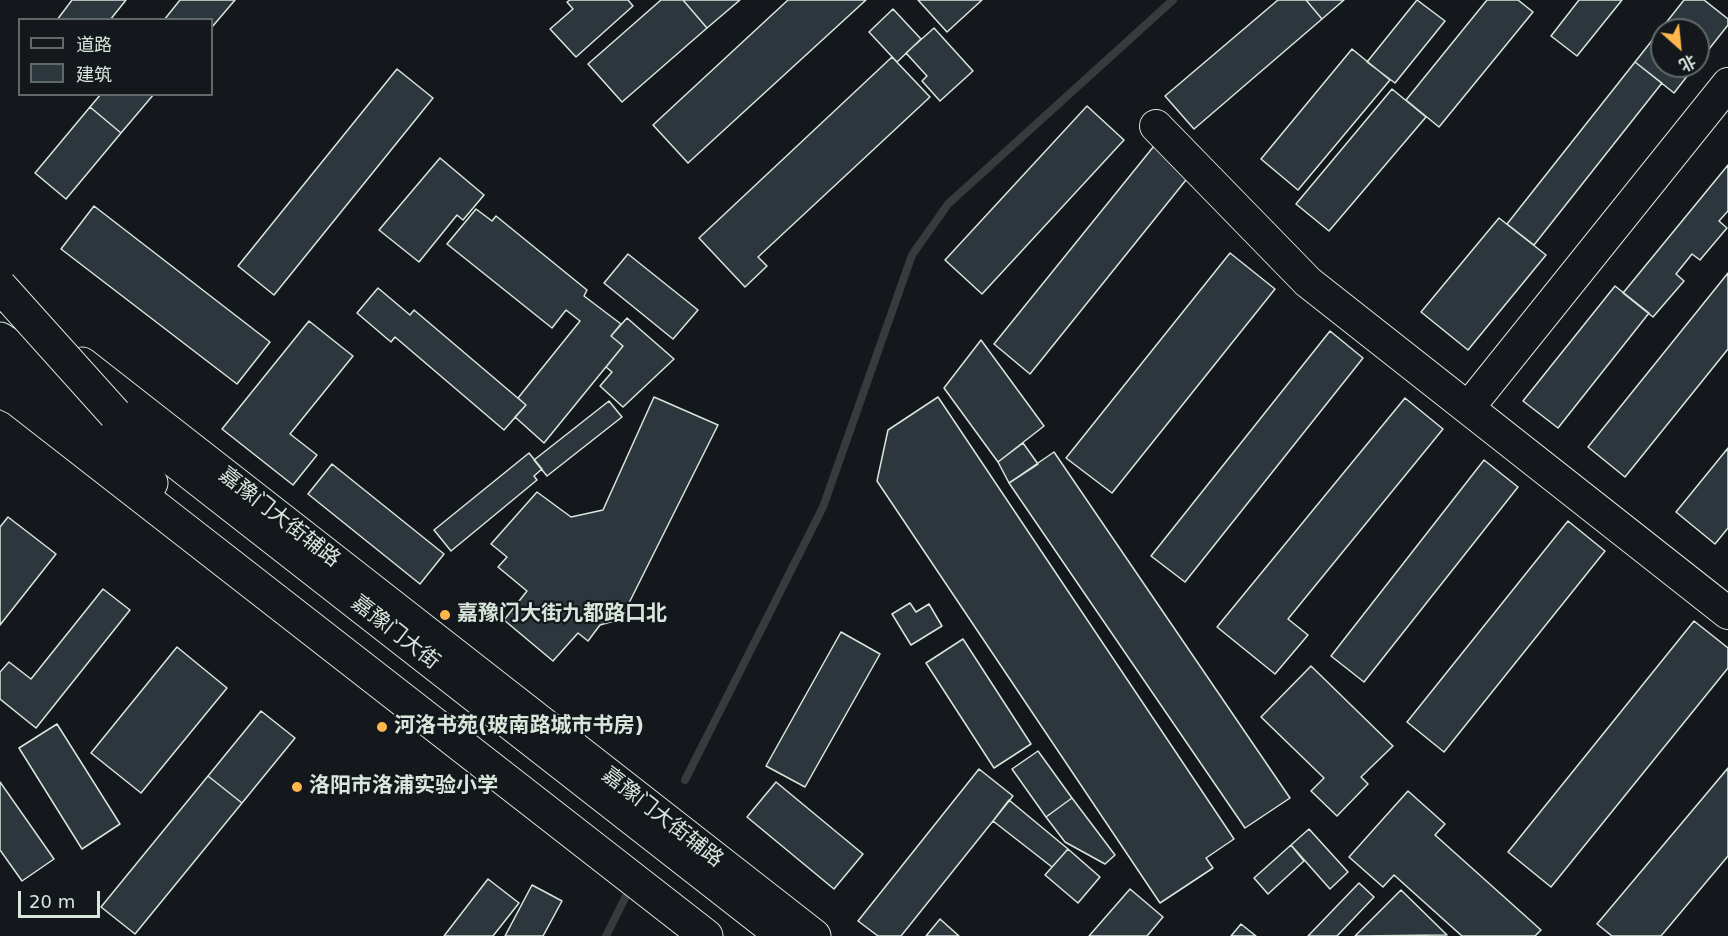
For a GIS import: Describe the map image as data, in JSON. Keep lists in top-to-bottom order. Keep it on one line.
{"streets":{"main road":["嘉豫门大街辅路","嘉豫门大街"]},"places":["嘉豫门大街九都路口北","河洛书苑(玻南路城市书房)","洛阳市洛浦实验小学"],"legend":["道路","建筑"],"scale_bar":"20 m","north":"bottom right"}
